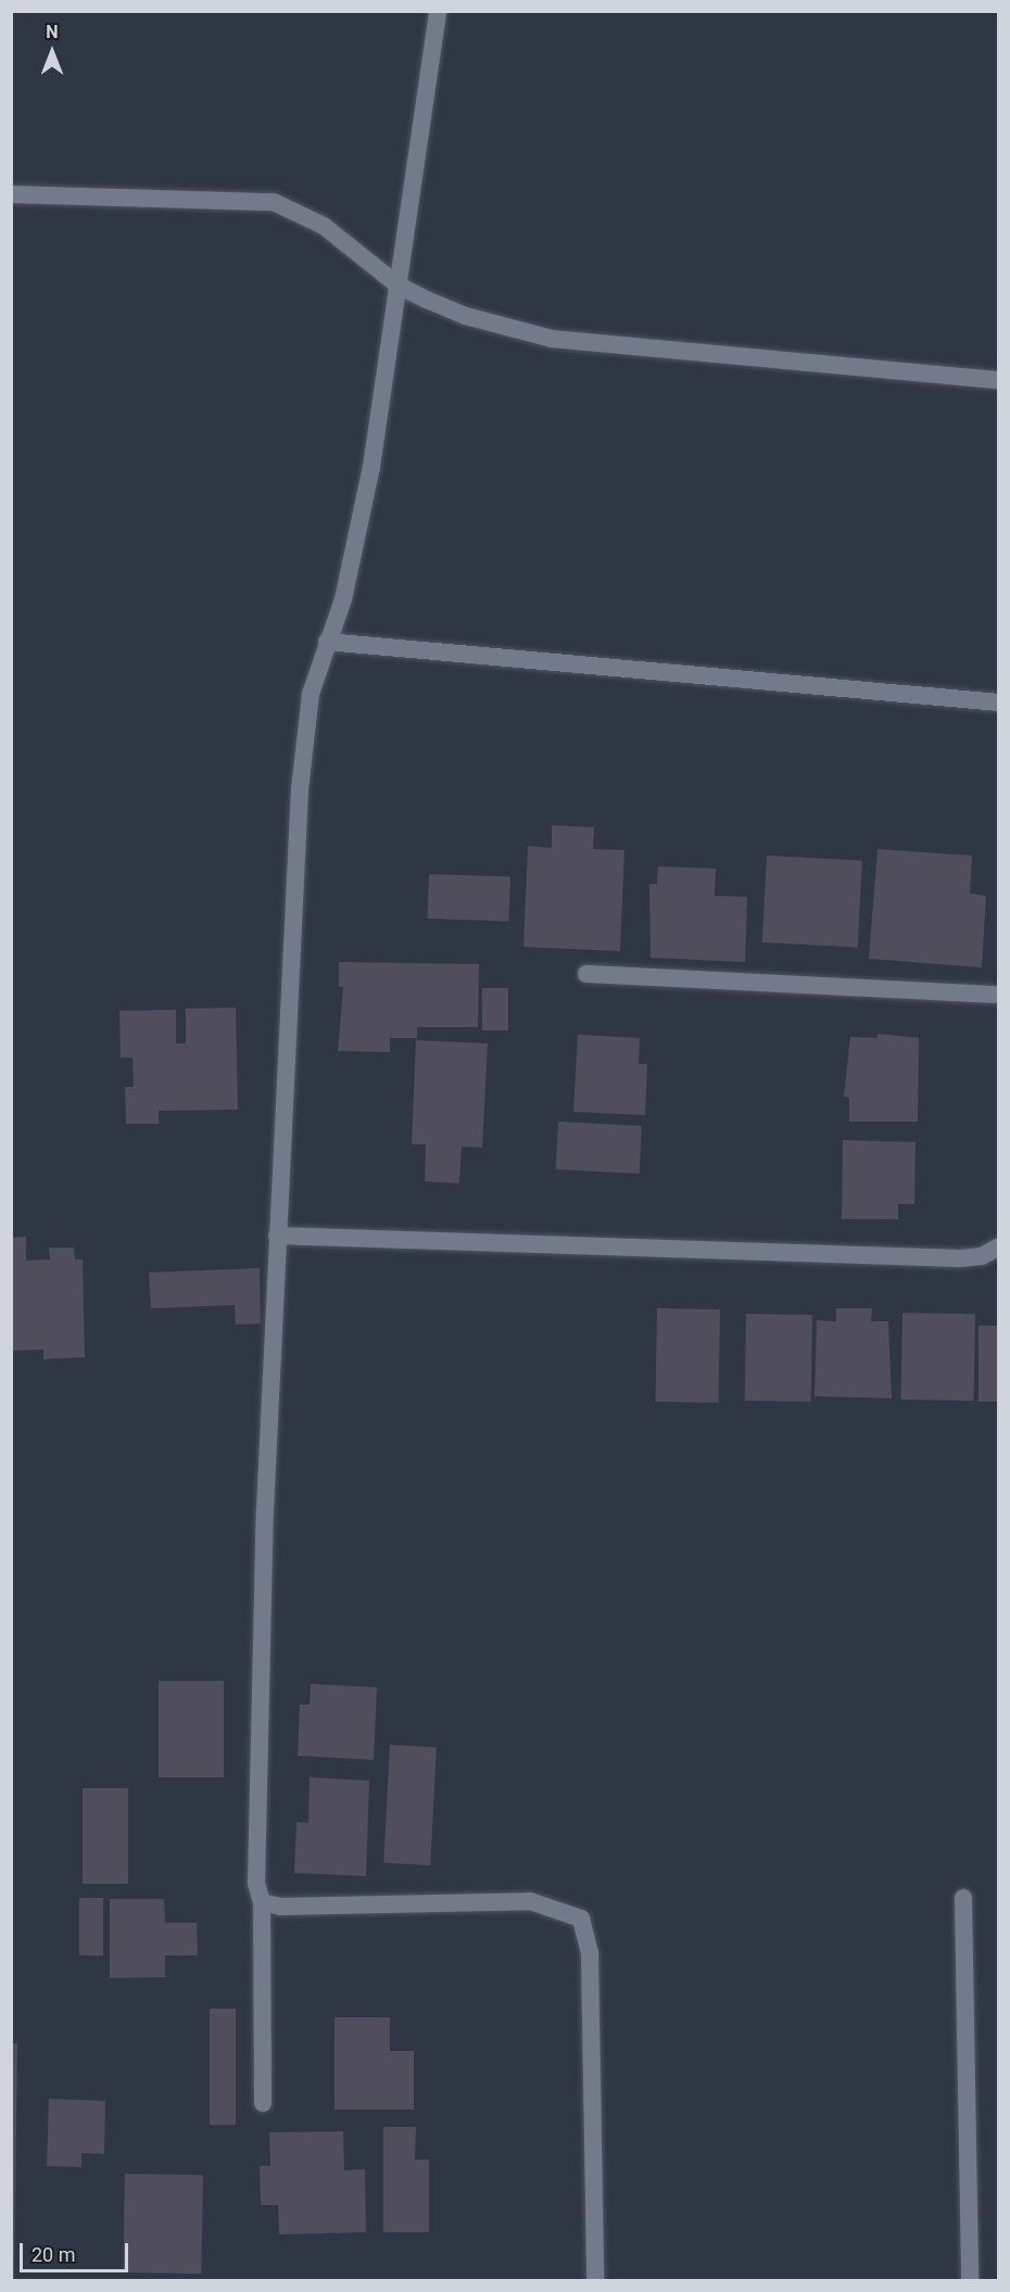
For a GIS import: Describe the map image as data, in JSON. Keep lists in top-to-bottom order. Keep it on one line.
{"scale_bar":"20 m","north":"top"}
